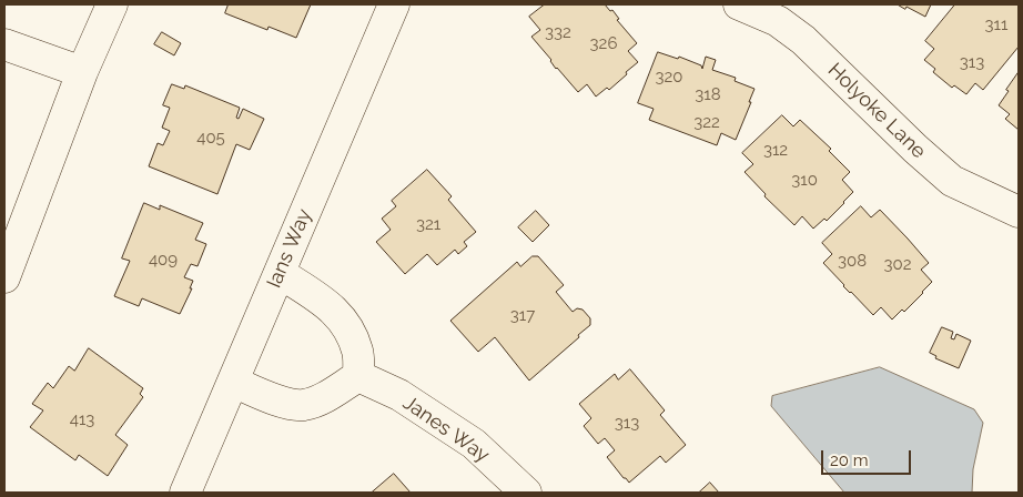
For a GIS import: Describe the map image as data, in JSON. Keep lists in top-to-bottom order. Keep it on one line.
{"streets":{"street":["Holyoke Lane","Ians Way","Janes Way"]},"house_numbers":["311","332","326","313","320","318","322","405","312","310","321","409","308","302","317","413","313"],"scale_bar":"20 m"}
